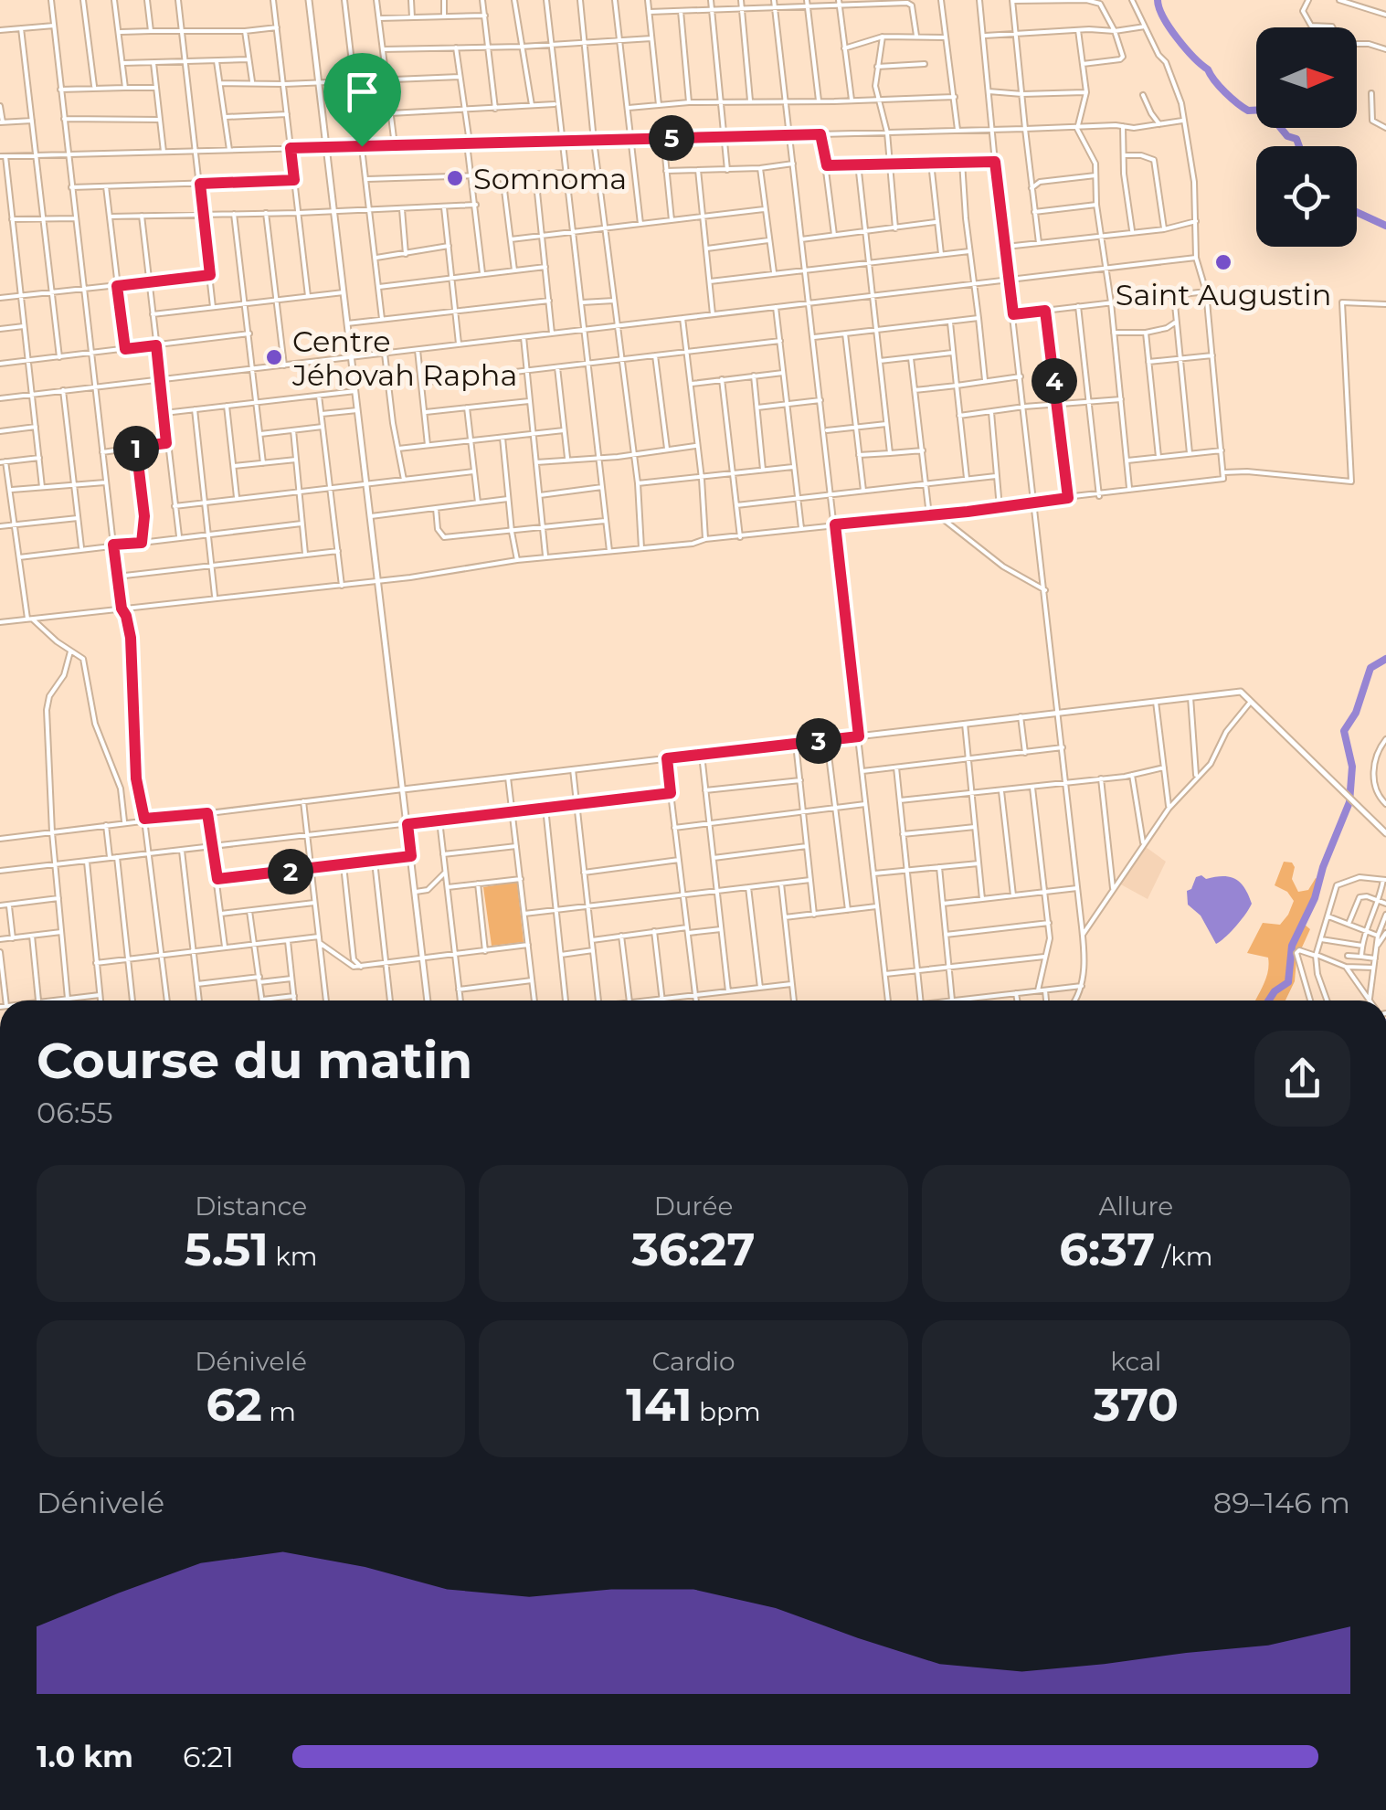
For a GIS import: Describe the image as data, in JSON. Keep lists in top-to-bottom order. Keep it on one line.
{"places":["Somnoma","Saint Augustin","Centre Jéhovah Rapha"],"north":"right","page":{"pins":["5","4","1","3","2"],"heading":["Course du matin","06:55"],"stats":[["Distance","5.51 km"],["Durée","36:27"],["Allure","6:37 /km"],["Dénivelé","62 m"],["Cardio","141 bpm"],["kcal","370"]],"chart":["Dénivelé","89–146 m"],"list":[{"name":"1.0 km","note":"6:21"}]}}
